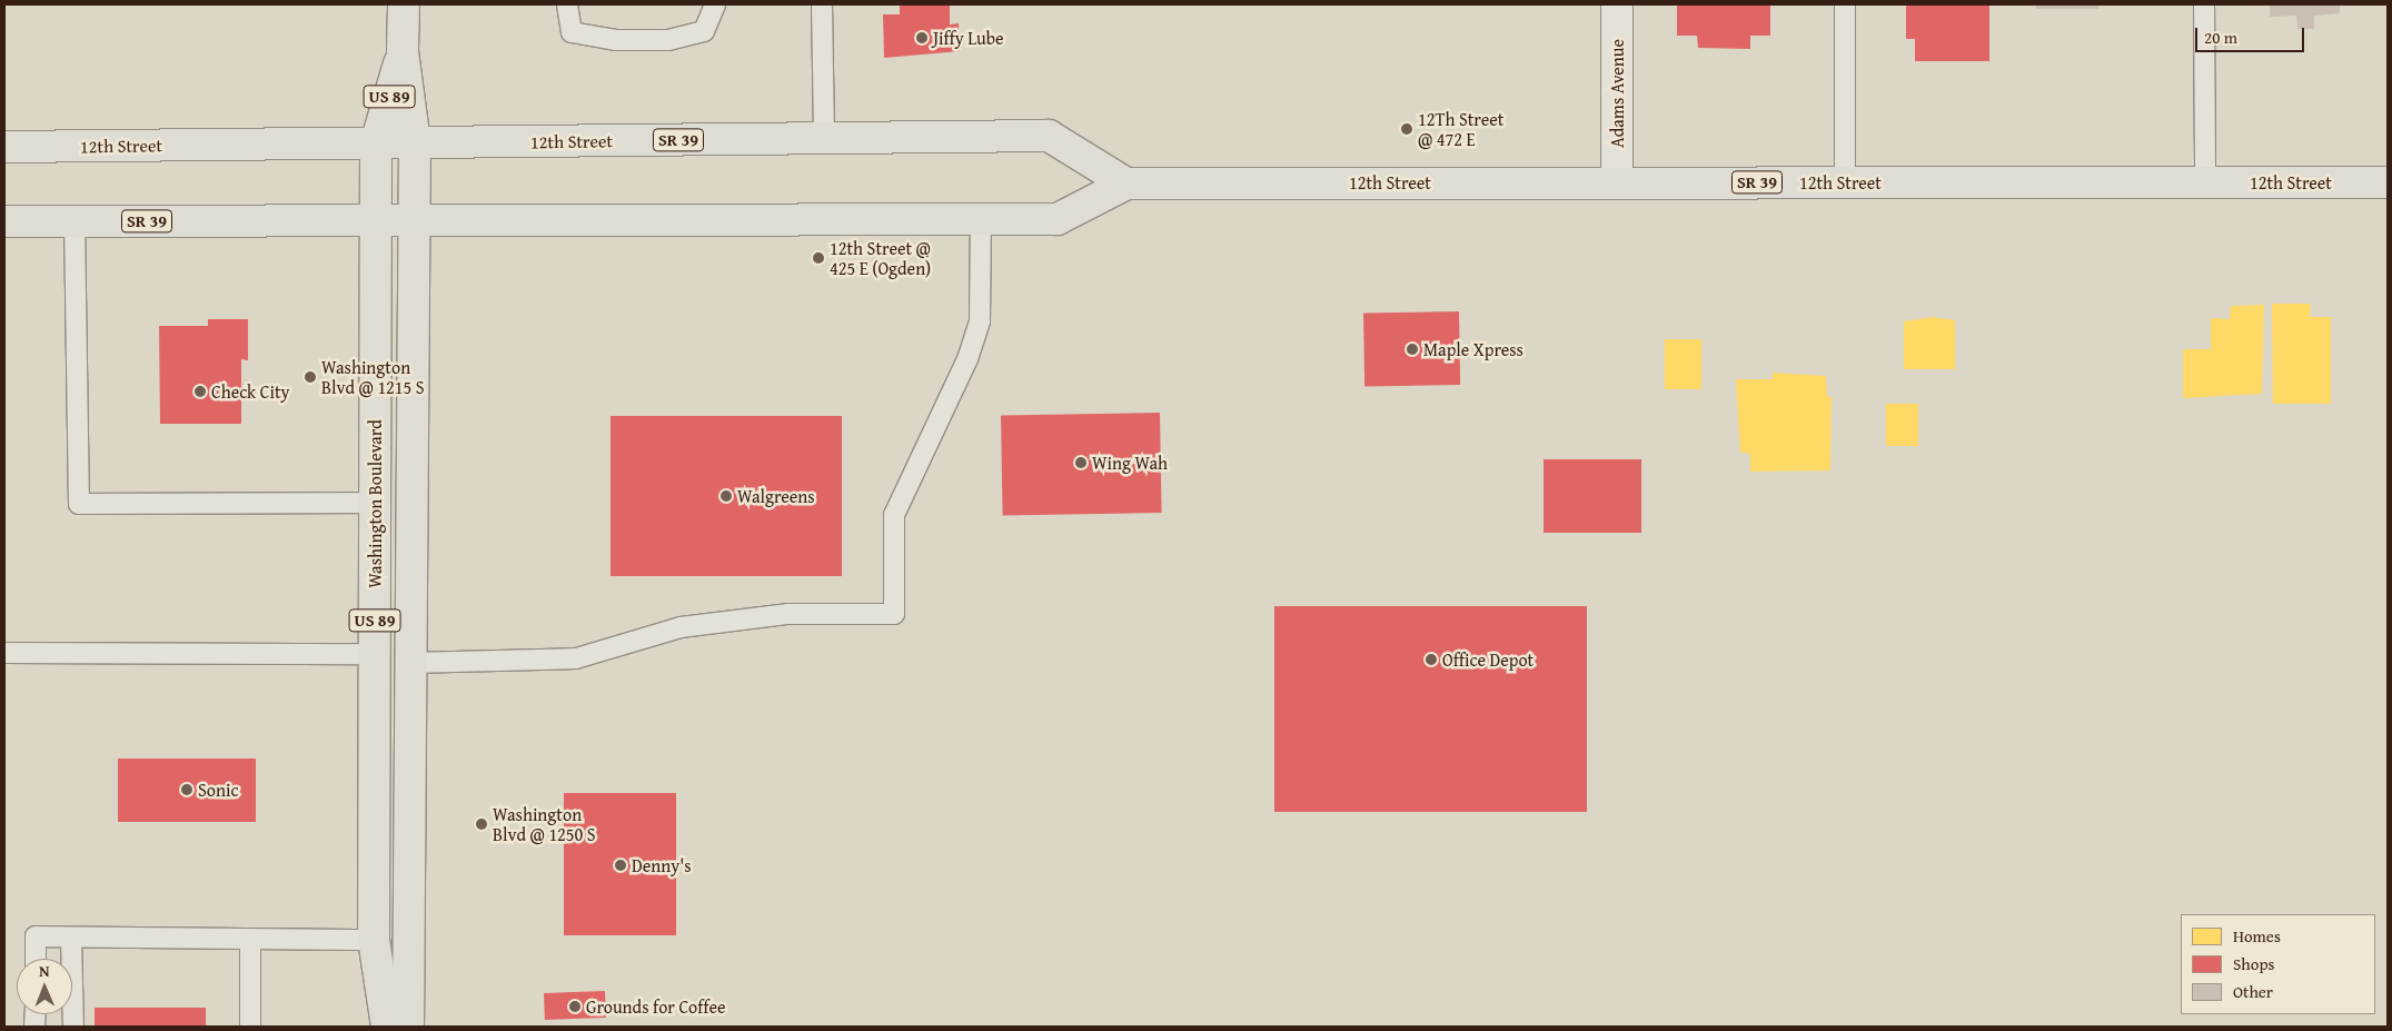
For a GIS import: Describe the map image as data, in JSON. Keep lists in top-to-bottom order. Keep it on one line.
{"streets":{"main road":["US 89","SR 39","12th Street","Washington Boulevard"],"street":["Adams Avenue"]},"crossings":[["Adams Avenue","12th Street"],["12th Street","Washington Boulevard"]],"places":["Jiffy Lube","12Th Street @ 472 E","12th Street @ 425 E (Ogden)","Maple Xpress","Washington Blvd @ 1215 S","Check City","Wing Wah","Walgreens","Office Depot","Sonic","Washington Blvd @ 1250 S","Denny's","Grounds for Coffee"],"legend":["Homes","Shops","Other"],"scale_bar":"20 m","north":"top"}
